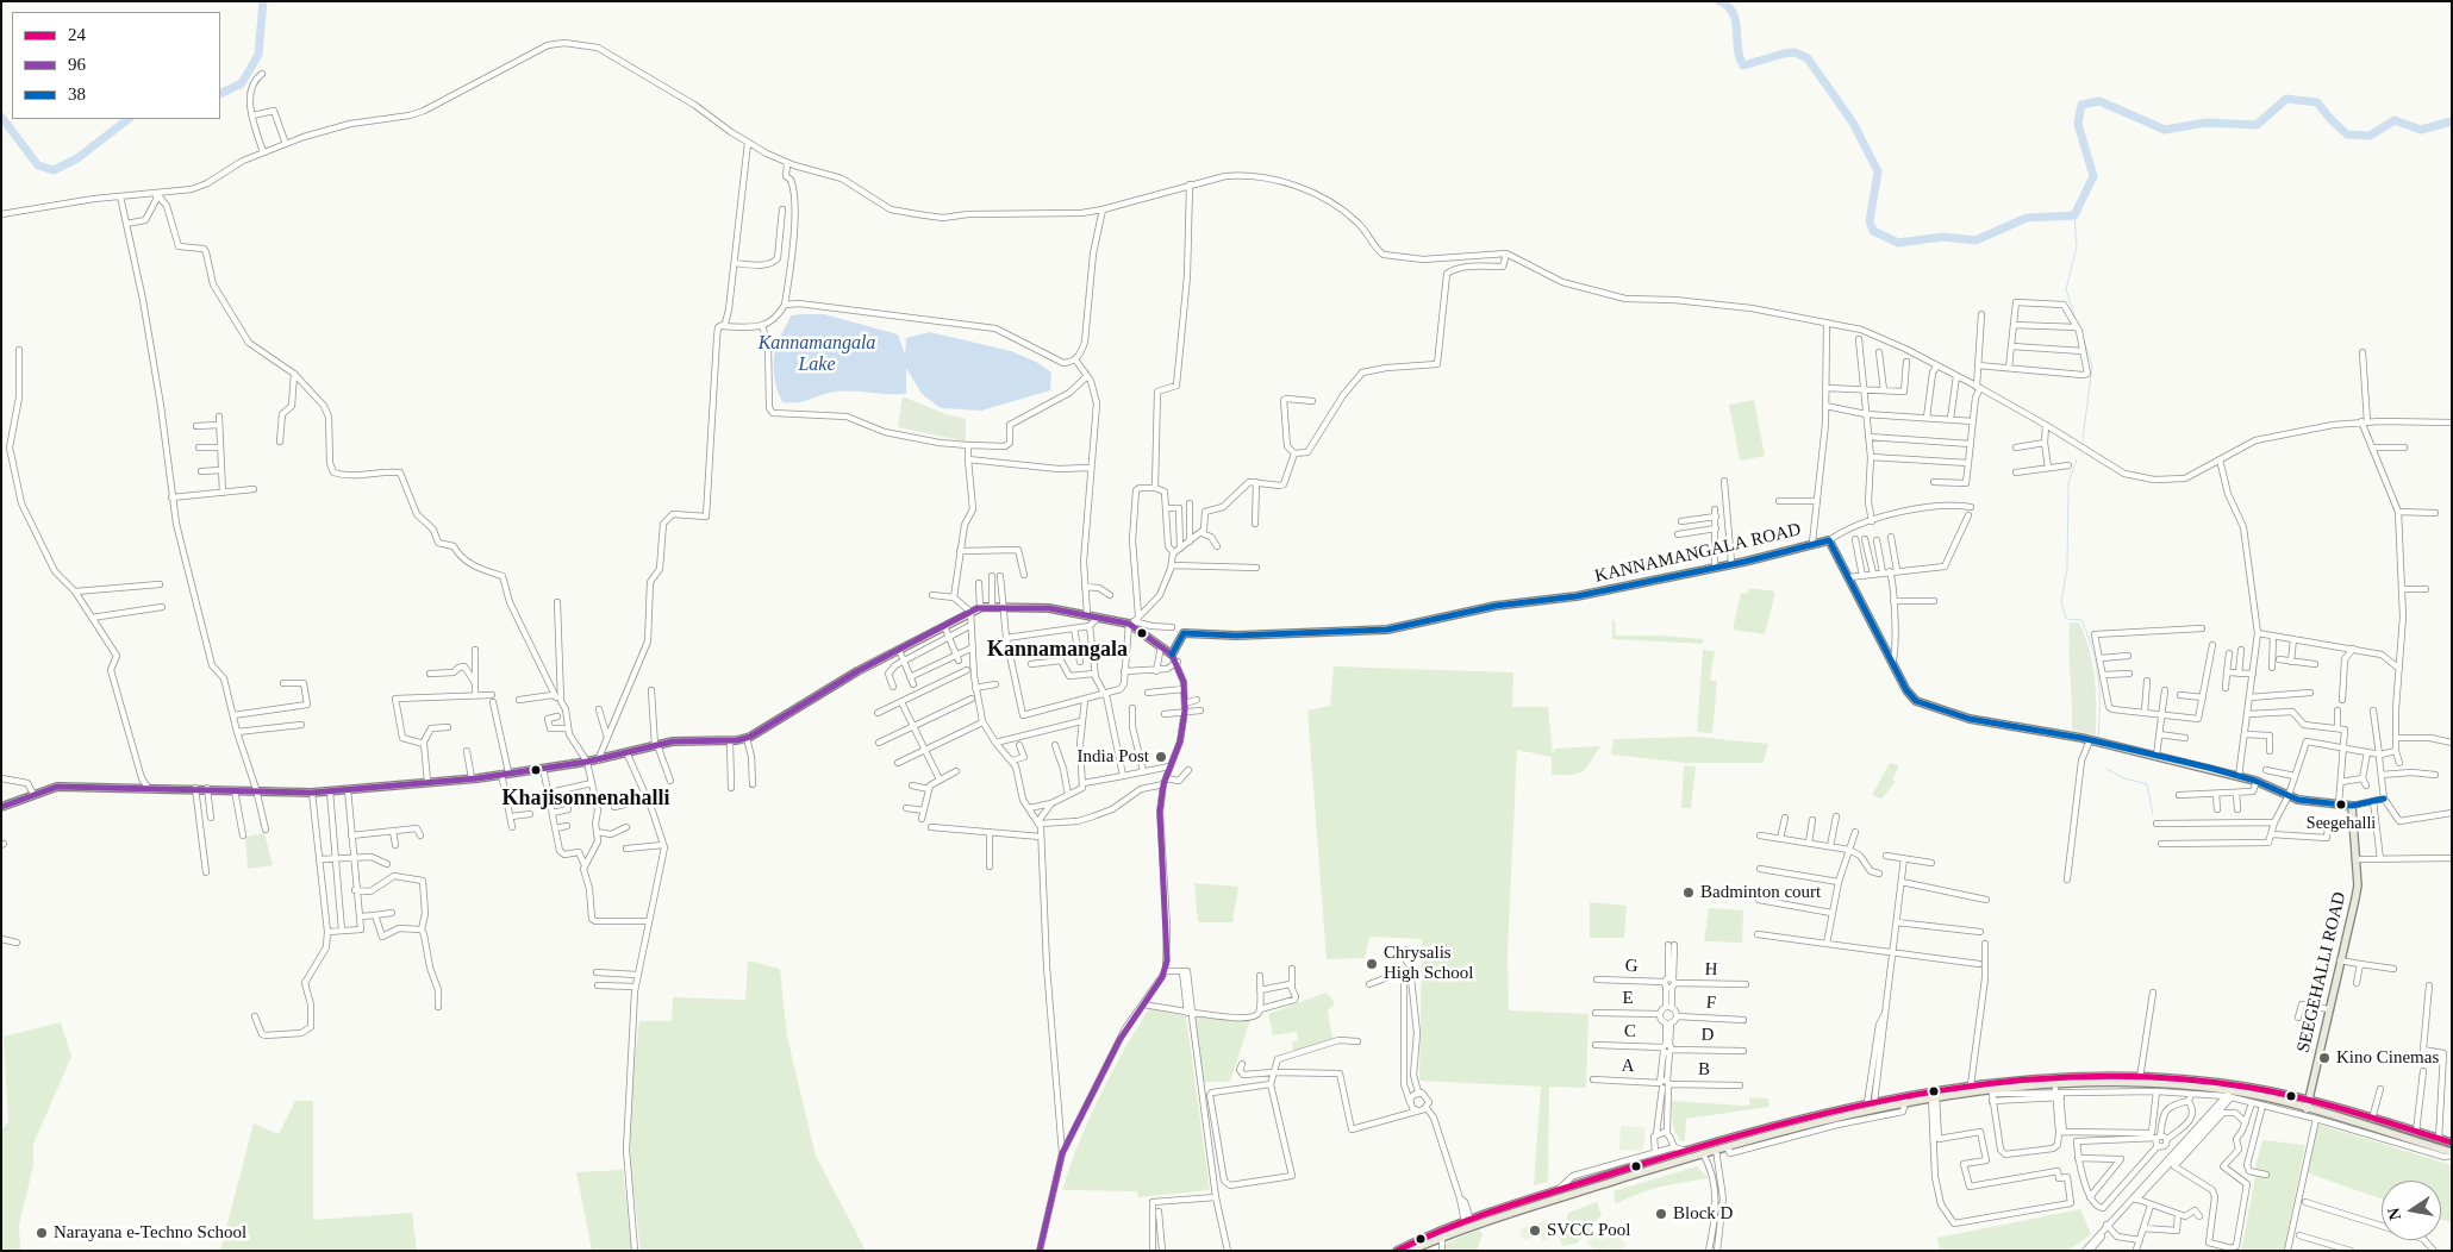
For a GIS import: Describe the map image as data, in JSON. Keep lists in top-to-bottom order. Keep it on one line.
{"streets":{"main road":["KANNAMANGALA ROAD","SEEGEHALLI ROAD"],"street":["G","H","E","F","C","D","A","B"]},"crossings":[["KANNAMANGALA ROAD","SEEGEHALLI ROAD"],["G","H"],["C","D"],["A","B"]],"districts":["Kannamangala","Khajisonnenahalli"],"water":["Kannamangala Lake"],"places":["India Post","Seegehalli","Badminton court","Chrysalis High School","Kino Cinemas","Block D","SVCC Pool","Narayana e-Techno School"],"lines":["transit line 38","transit line 96","transit line 24"],"legend":["24","96","38"],"north":"left"}
